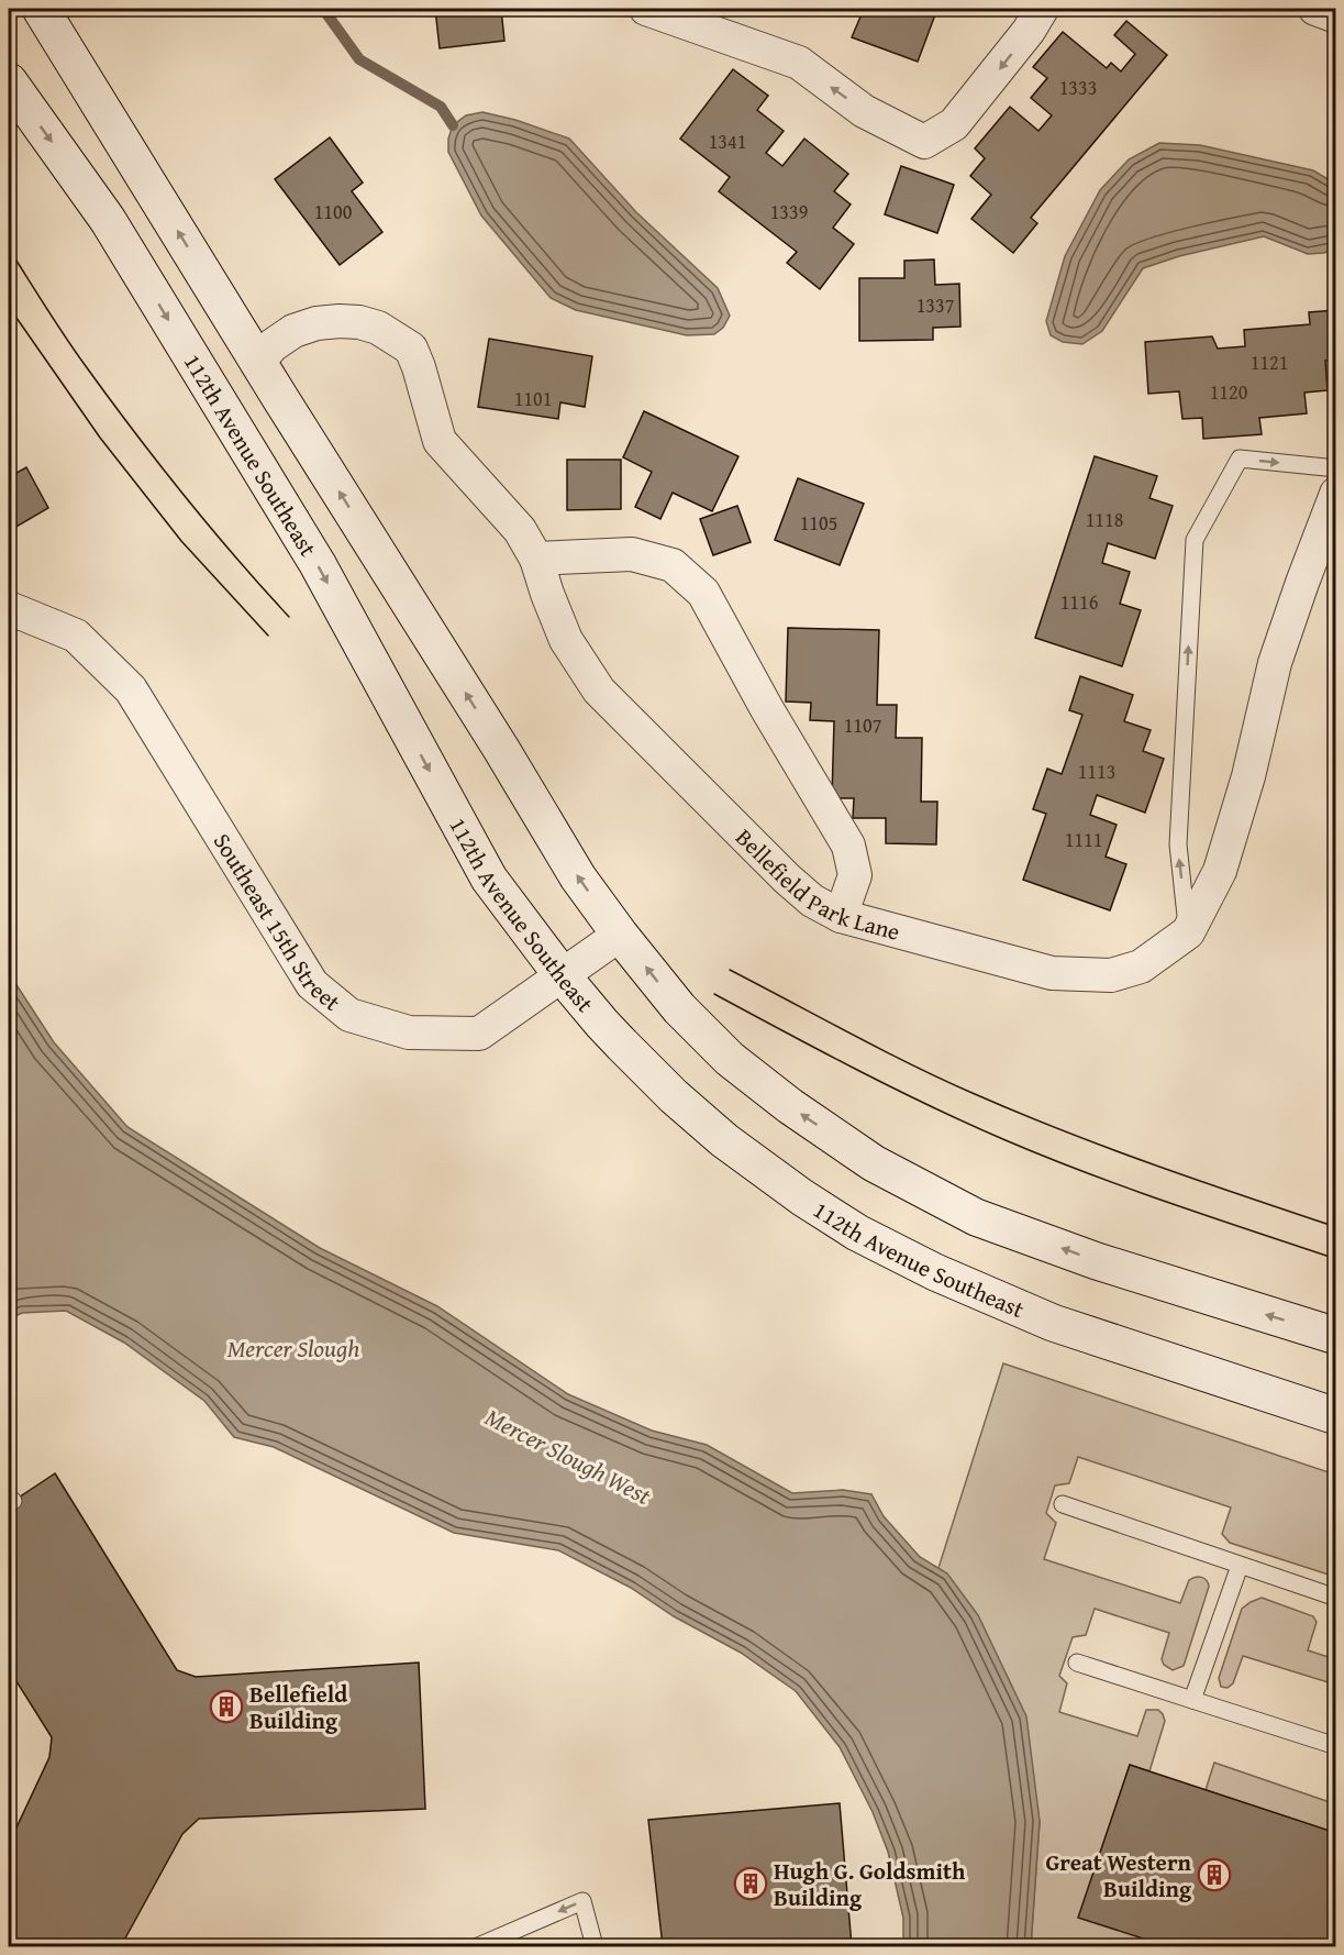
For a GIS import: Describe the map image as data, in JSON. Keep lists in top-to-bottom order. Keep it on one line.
{"streets":{"main road":["112th Avenue Southeast"],"street":["Bellefield Park Lane","Southeast 15th Street"]},"crossings":[["112th Avenue Southeast","Southeast 15th Street"]],"water":["Mercer Slough","Mercer Slough West"],"places":{"building":["Bellefield Building","Great Western Building","Hugh G. Goldsmith Building"]},"house_numbers":["1333","1341","1100","1339","1337","1121","1120","1101","1118","1105","1116","1107","1113","1111"]}
